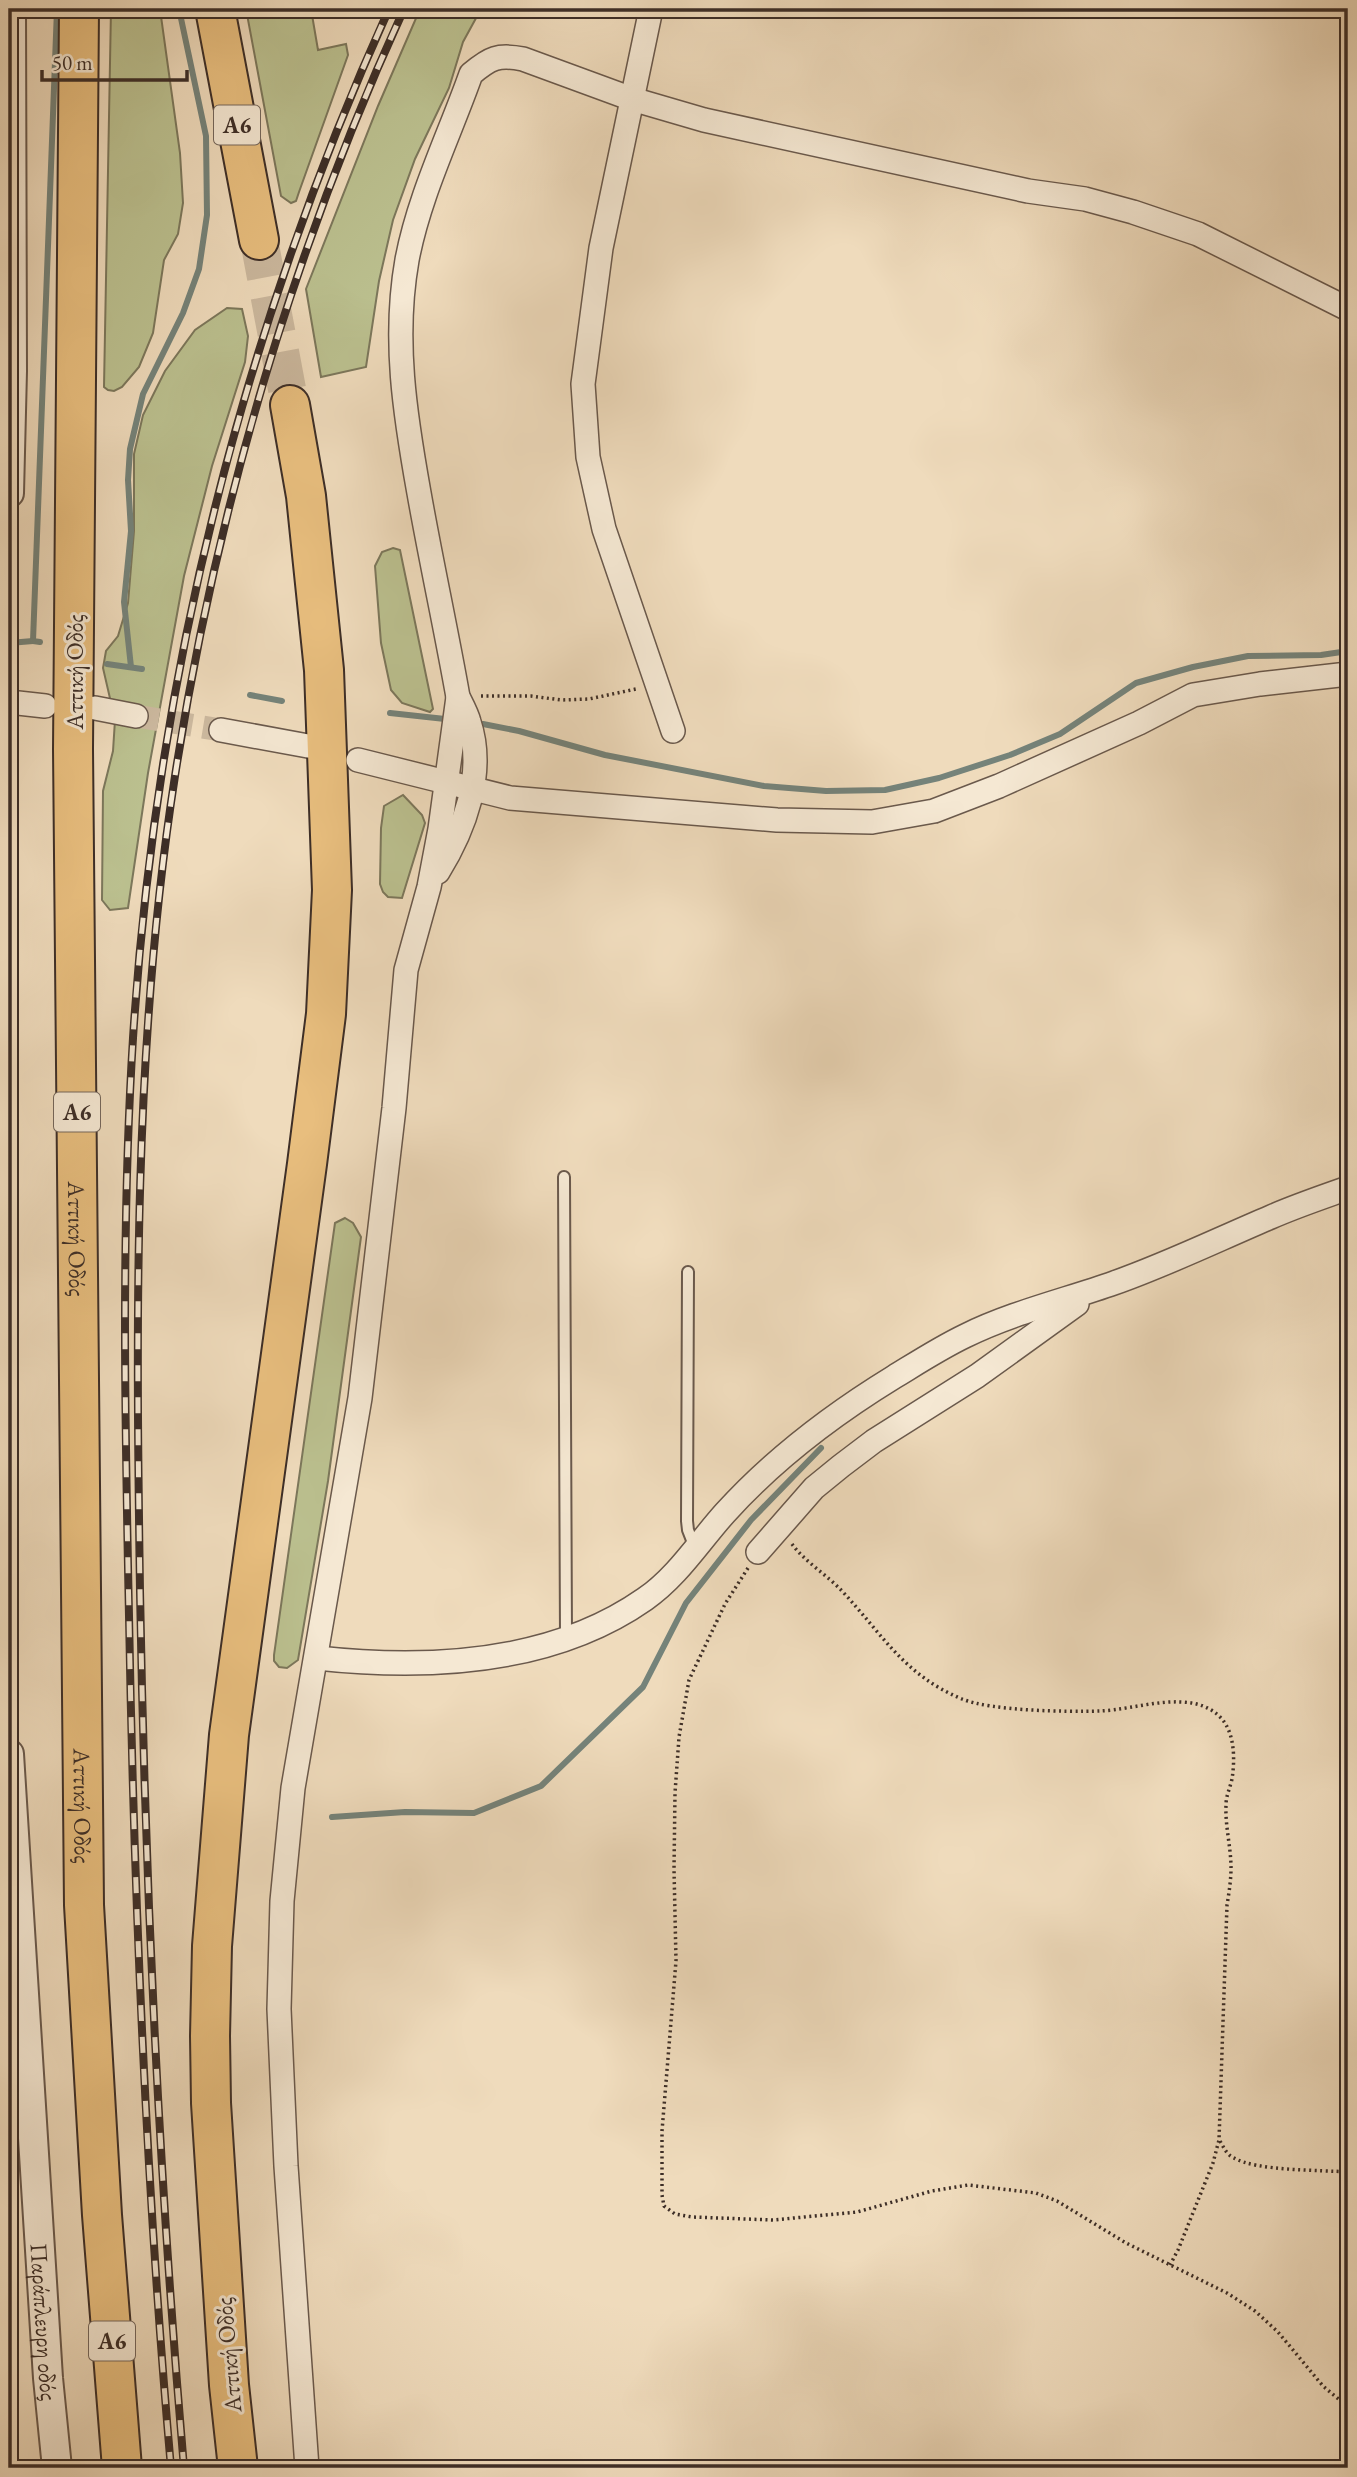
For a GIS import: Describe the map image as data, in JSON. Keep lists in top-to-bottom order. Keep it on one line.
{"streets":{"highway":["Α6","Αττική Οδός"],"street":["Παράπλευρη οδός"]},"scale_bar":"50 m"}
